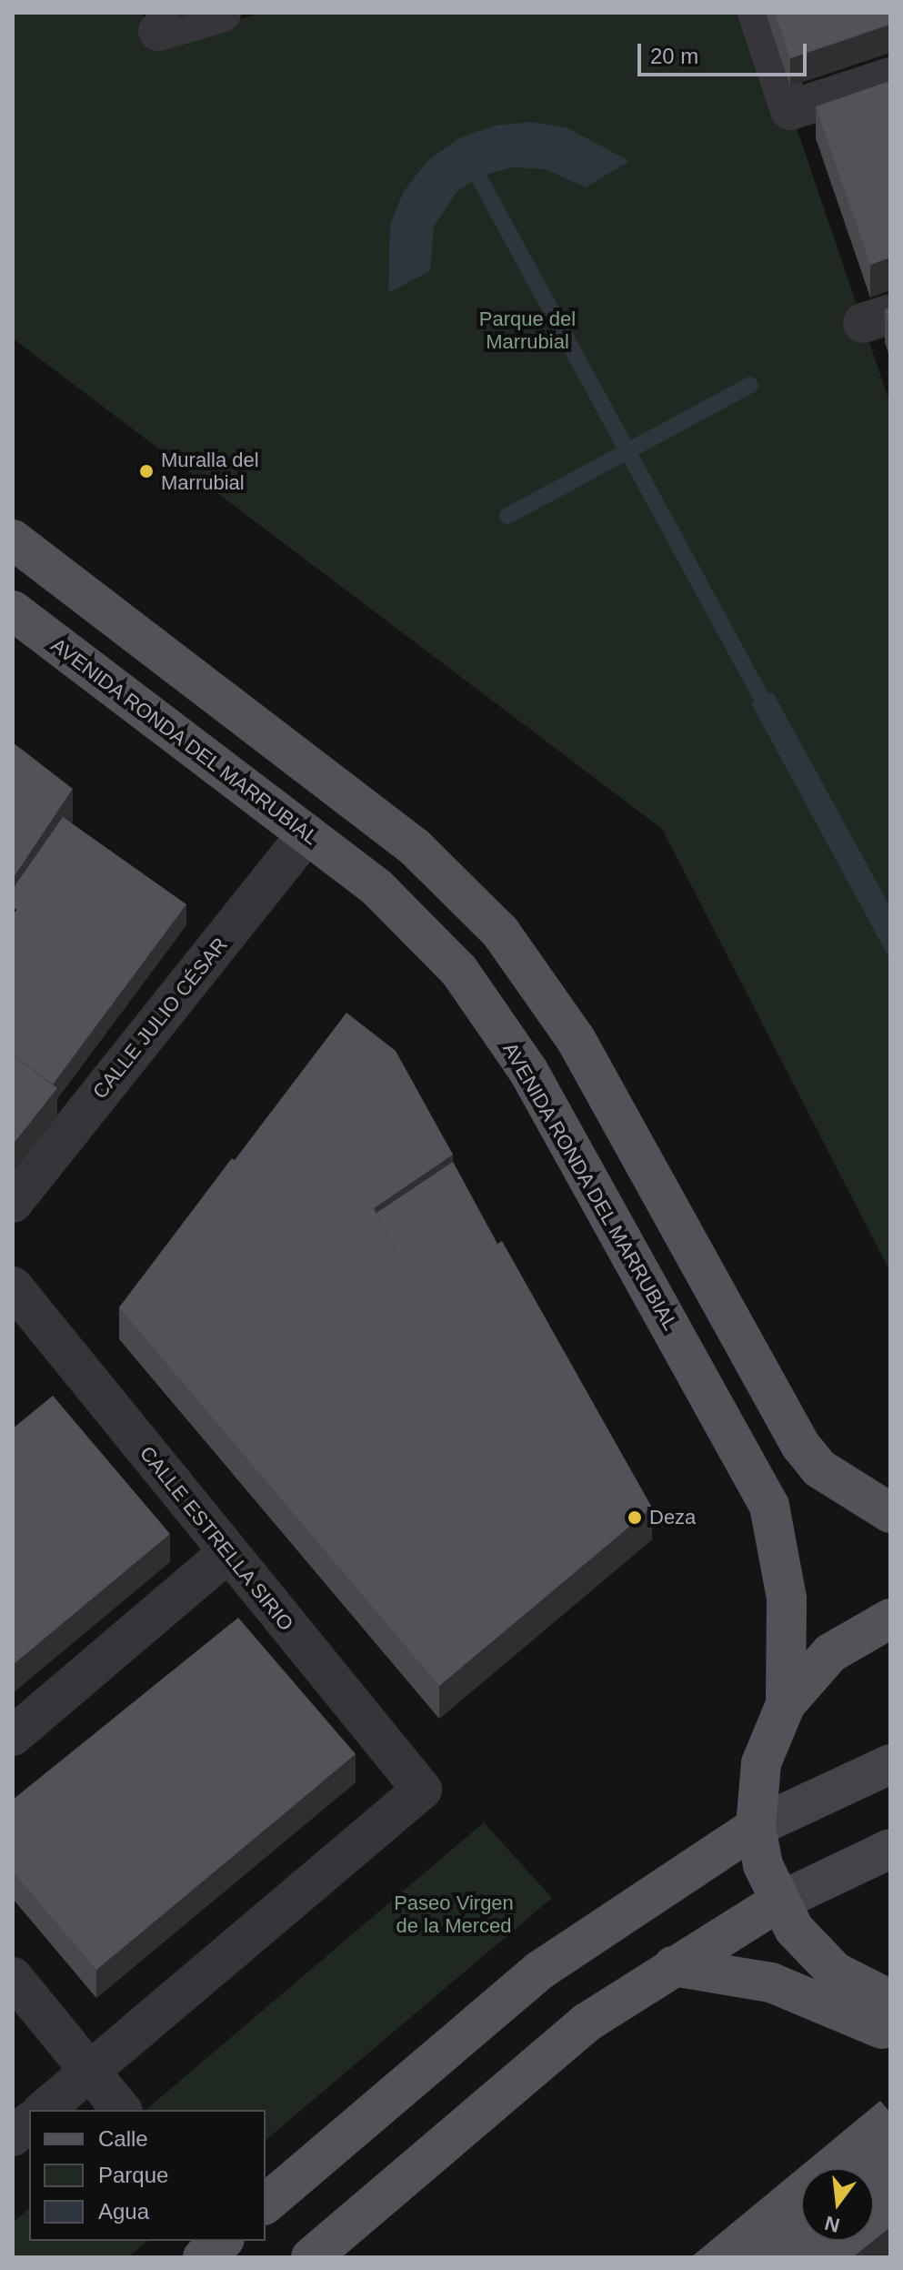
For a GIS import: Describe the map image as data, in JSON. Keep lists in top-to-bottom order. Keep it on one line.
{"streets":{"main road":["AVENIDA RONDA DEL MARRUBIAL"],"street":["CALLE JULIO CÉSAR","CALLE ESTRELLA SIRIO"]},"crossings":[["AVENIDA RONDA DEL MARRUBIAL","CALLE JULIO CÉSAR"]],"parks":["Parque del Marrubial","Paseo Virgen de la Merced"],"places":["Muralla del Marrubial","Deza"],"legend":["Calle","Parque","Agua"],"scale_bar":"20 m","north":"bottom"}
